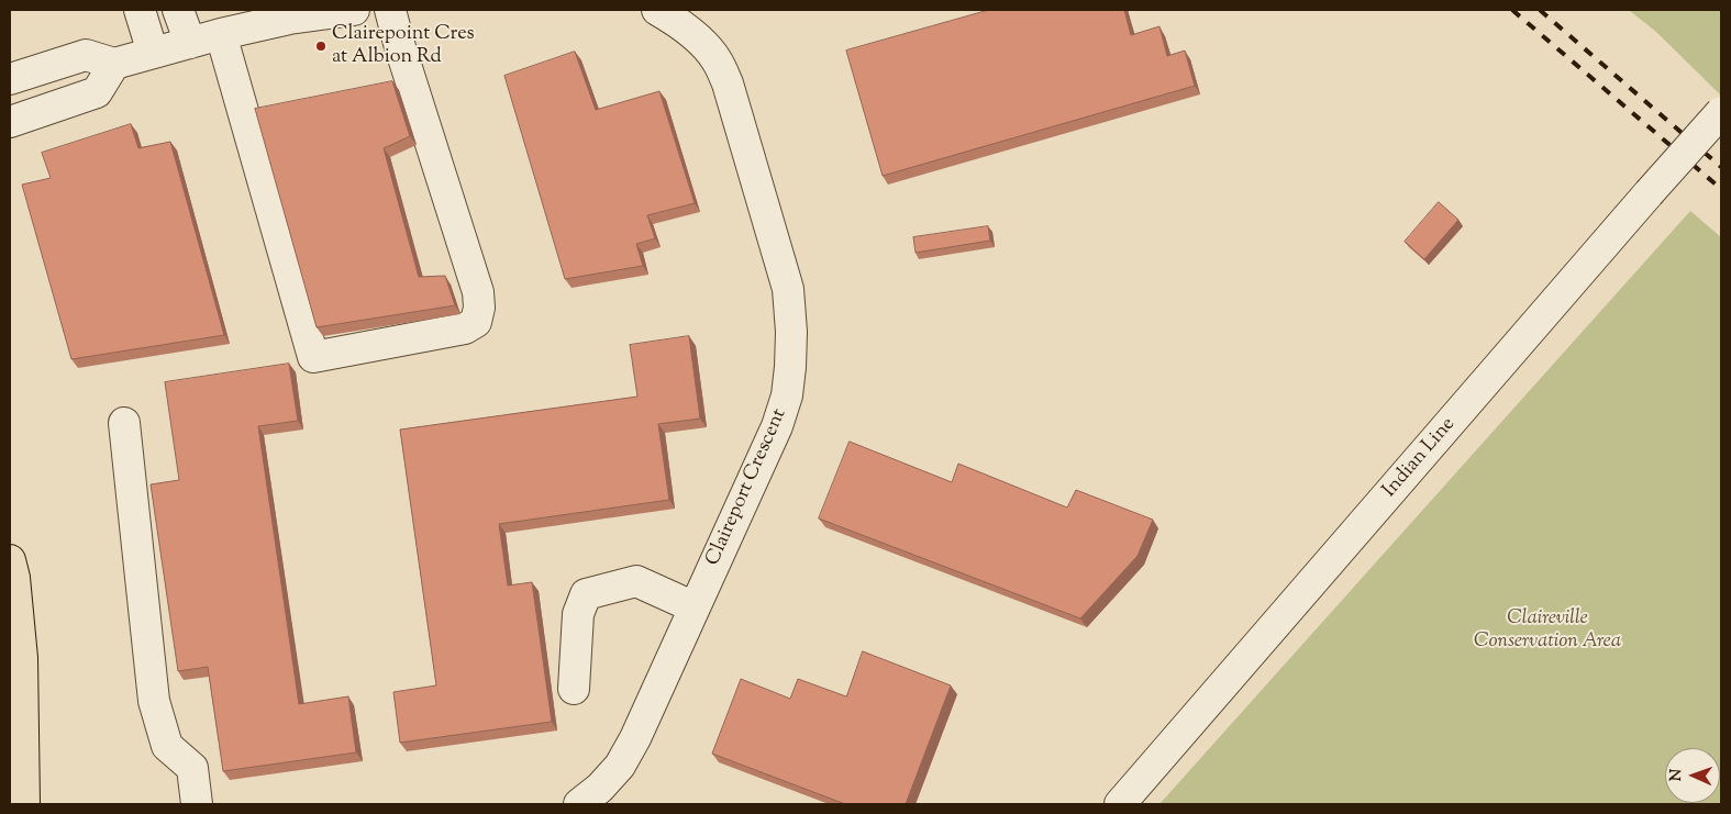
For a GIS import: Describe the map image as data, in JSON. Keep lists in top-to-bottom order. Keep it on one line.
{"streets":{"street":["Indian Line","Claireport Crescent"]},"parks":["Claireville Conservation Area"],"places":["Clairepoint Cres at Albion Rd"],"north":"left"}
